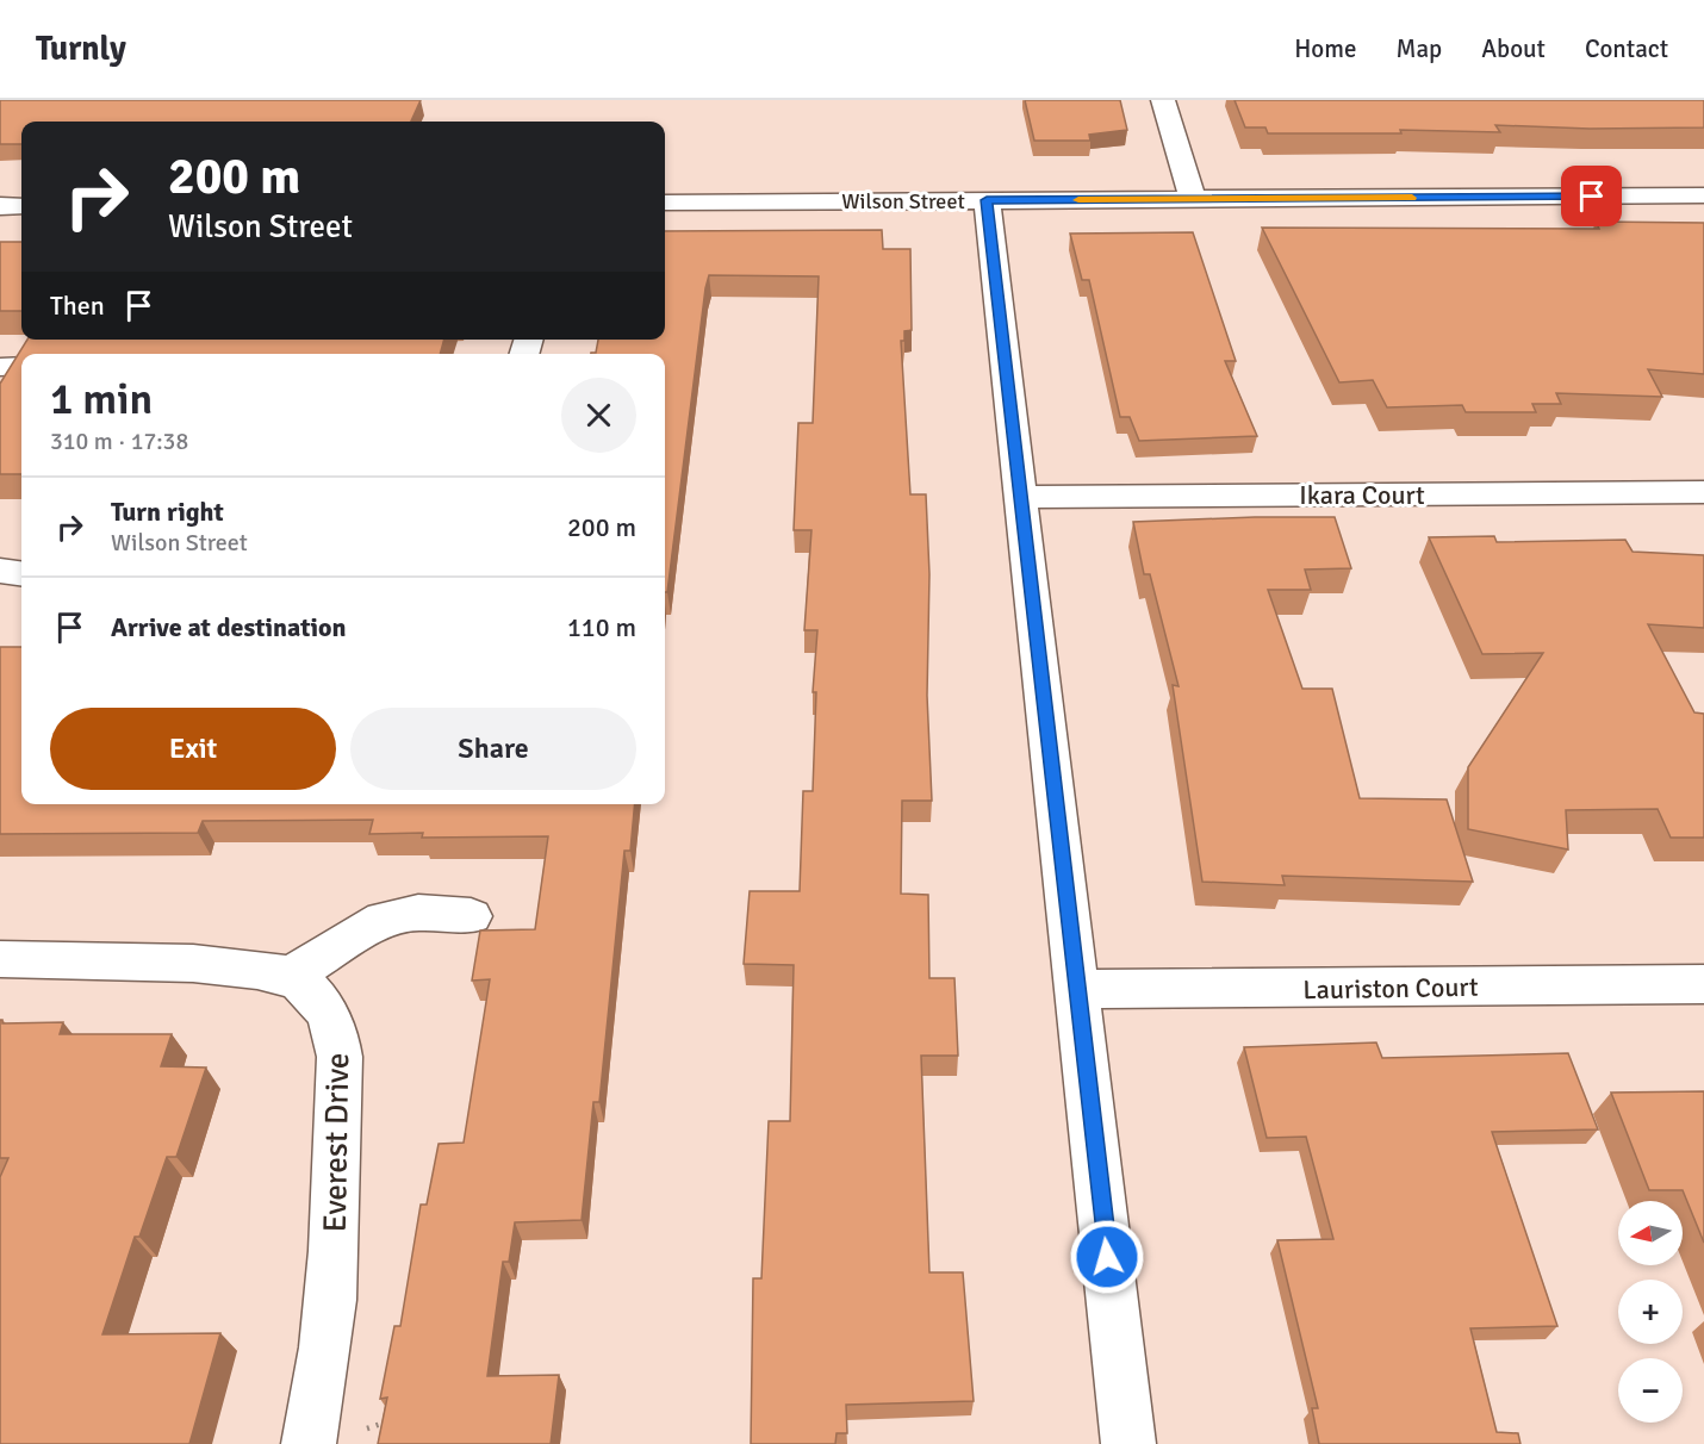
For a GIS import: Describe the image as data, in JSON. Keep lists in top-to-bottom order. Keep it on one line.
{"streets":{"street":["Wilson Street","Ikara Court","Lauriston Court","Everest Drive"]},"north":"left","page":{"header":"Turnly","nav":["Home","Map","About","Contact"],"turn":["200 m","Wilson Street"],"then":"Then","heading":["1 min","310 m · 17:38"],"list":[{"name":"Turn right","note":"Wilson Street","value":"200 m"},{"name":"Arrive at destination","value":"110 m"}],"buttons":["Exit","Share"],"map_buttons":["+","−"]}}
